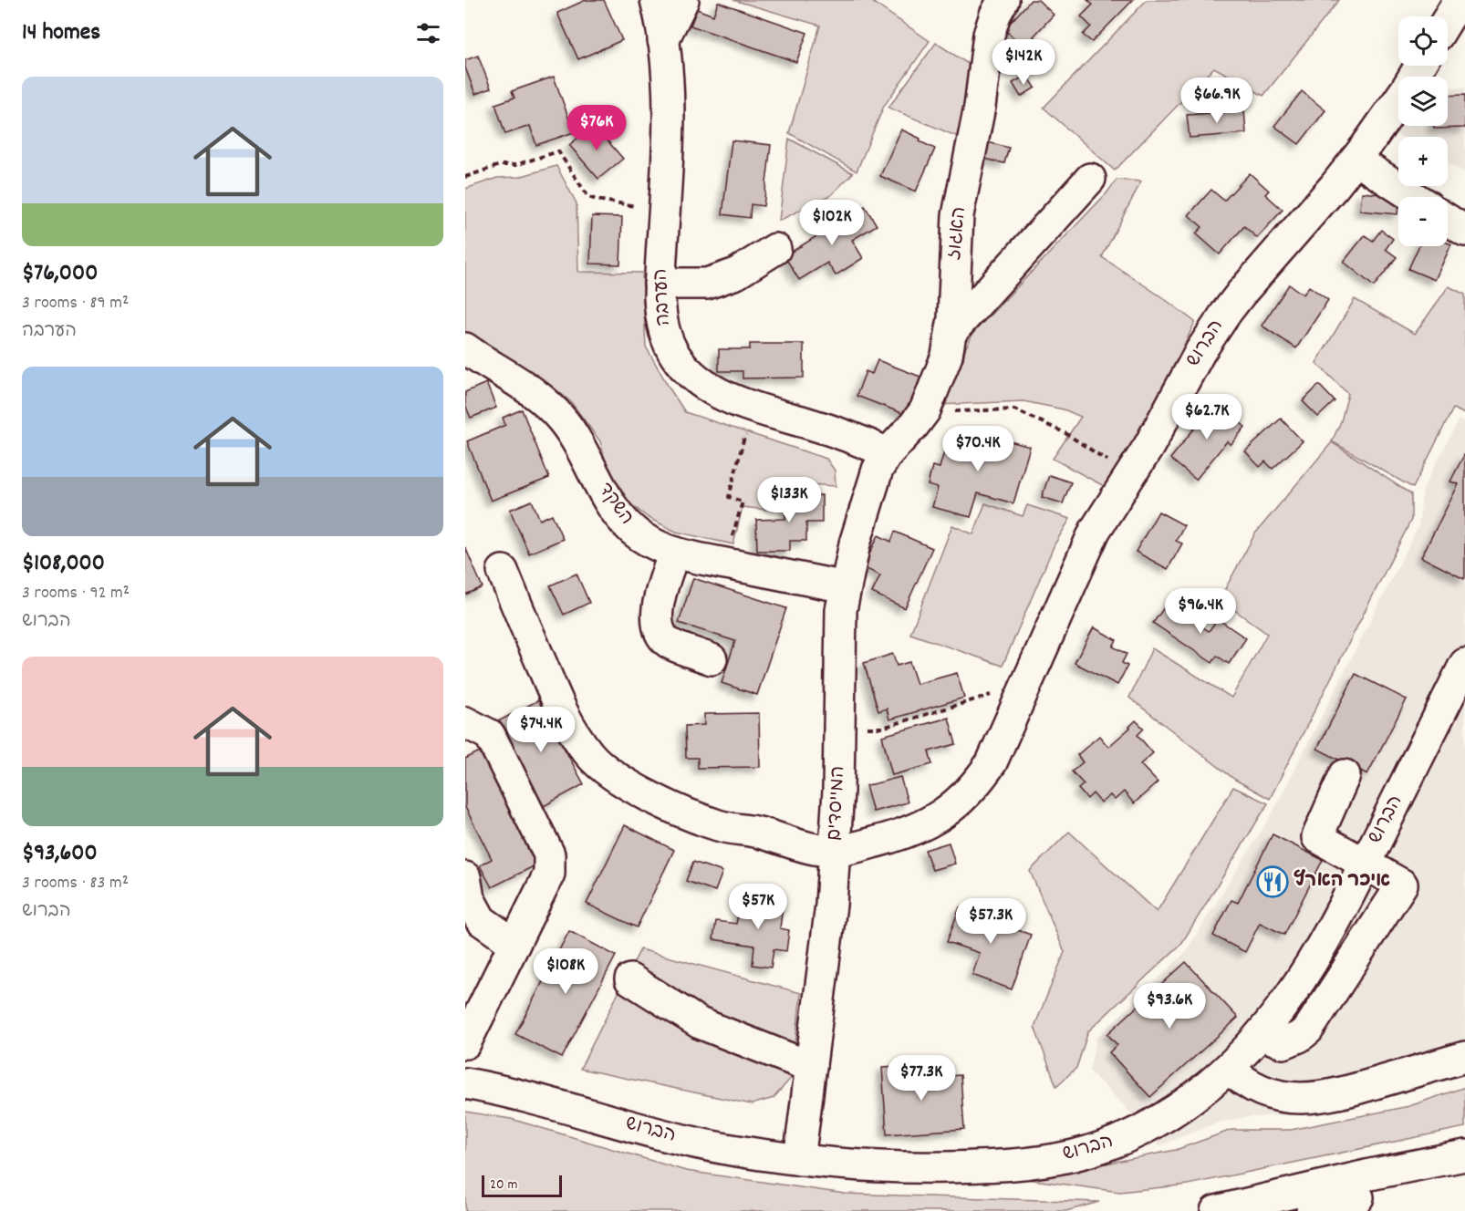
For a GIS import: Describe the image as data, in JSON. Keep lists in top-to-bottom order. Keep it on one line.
{"streets":{"main road":["האגוז","הערבה","הברוש","השקד","המייסדים"]},"crossings":[["האגוז","הערבה"],["האגוז","המייסדים"],["הערבה","המייסדים"],["הברוש","המייסדים"],["השקד","המייסדים"]],"places":{"restaurant":["איכר הארץ"]},"scale_bar":"20 m","page":{"heading":"14 homes","map_buttons":["+","−"],"price":["$142K","$66.9K","$76K","$102K","$62.7K","$70.4K","$133K","$96.4K","$74.4K","$57K","$57.3K","$108K","$93.6K","$77.3K"],"list":[{"name":"$76,000","note":"3 rooms · 89 m² · הערבה"},{"name":"$108,000","note":"3 rooms · 92 m² · הברוש"},{"name":"$93,600","note":"3 rooms · 83 m² · הברוש"}],"scale":"20 m"}}
